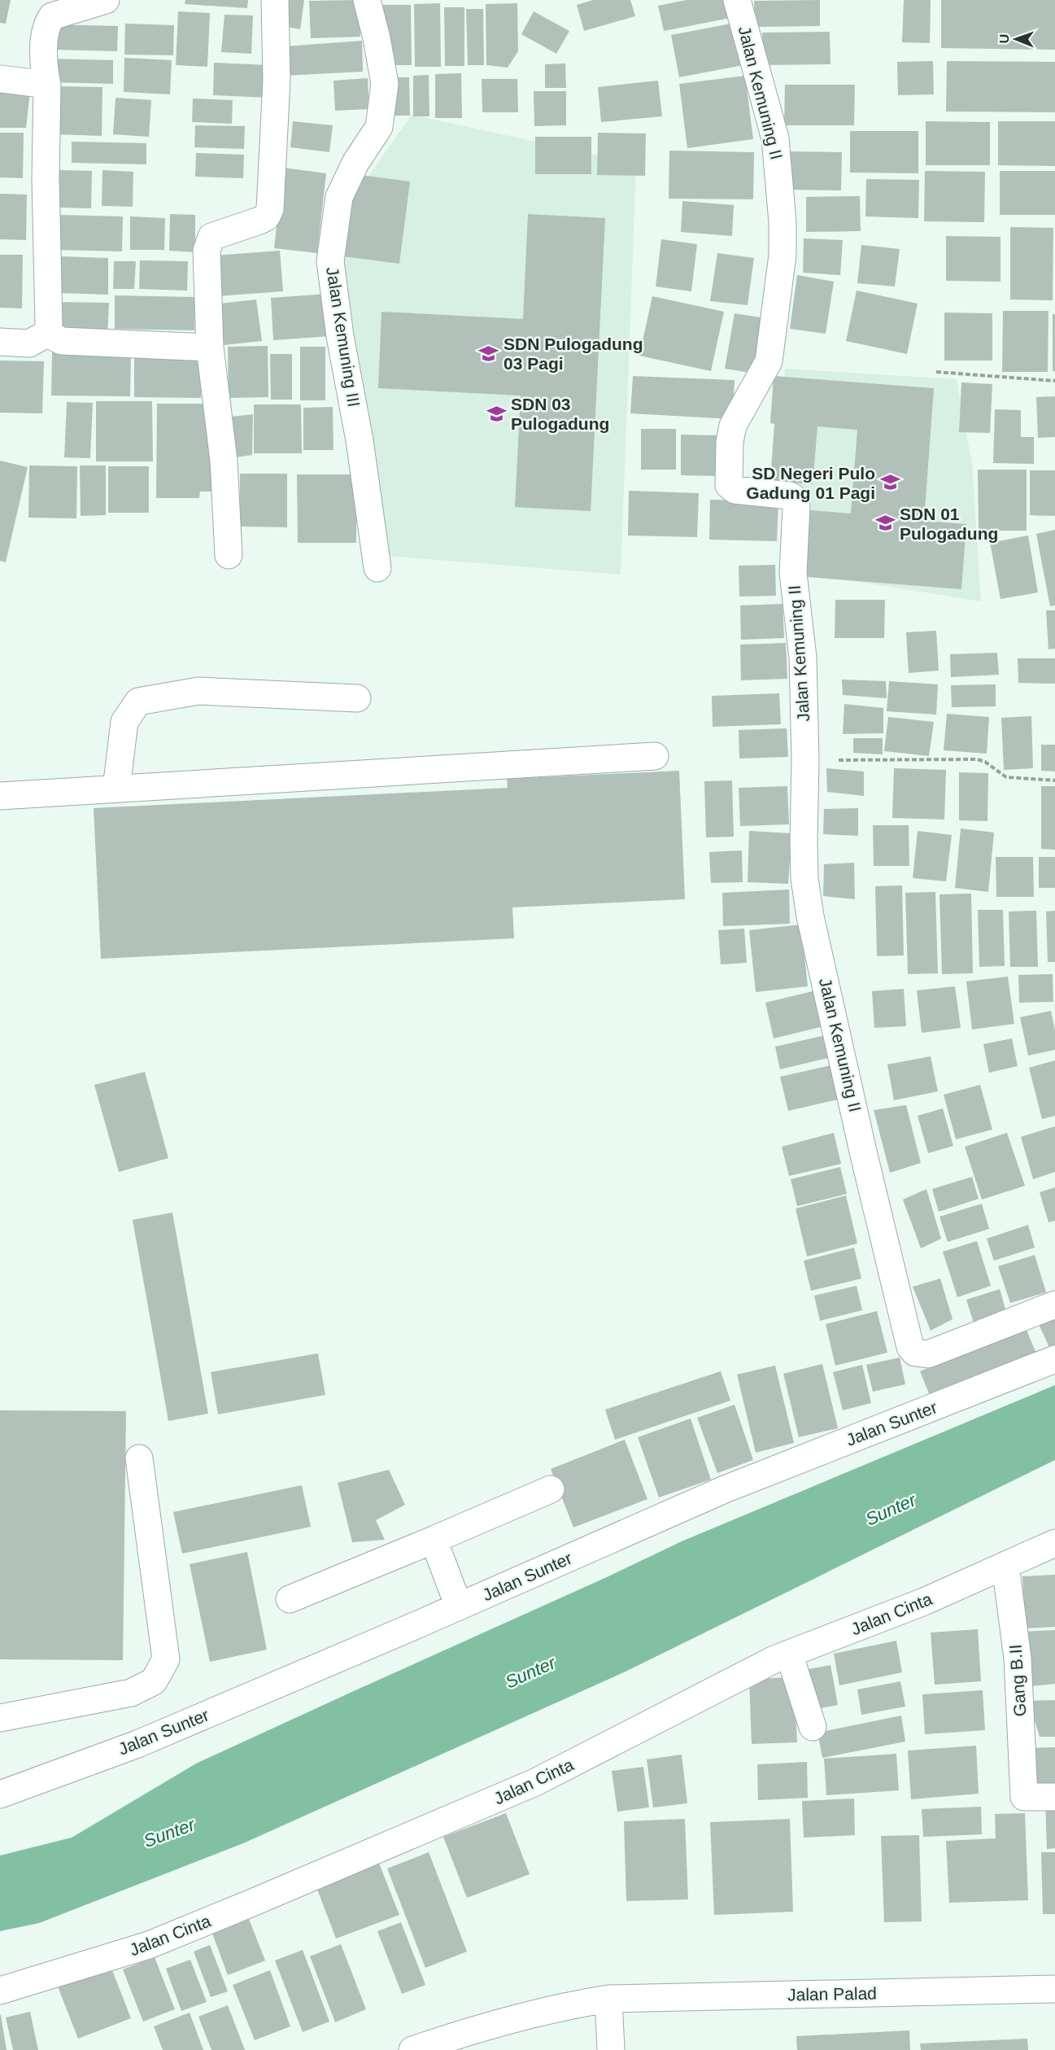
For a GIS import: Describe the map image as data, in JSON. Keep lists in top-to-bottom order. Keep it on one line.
{"streets":{"street":["Jalan Kemuning II","Jalan Kemuning III","Jalan Sunter","Jalan Cinta","Gang B.II","Jalan Palad"]},"crossings":[["Jalan Cinta","Gang B.II"]],"water":["Sunter"],"places":{"school or university":["SDN Pulogadung 03 Pagi","SDN 03 Pulogadung","SD Negeri Pulo Gadung 01 Pagi","SDN 01 Pulogadung"]},"north":"left"}
